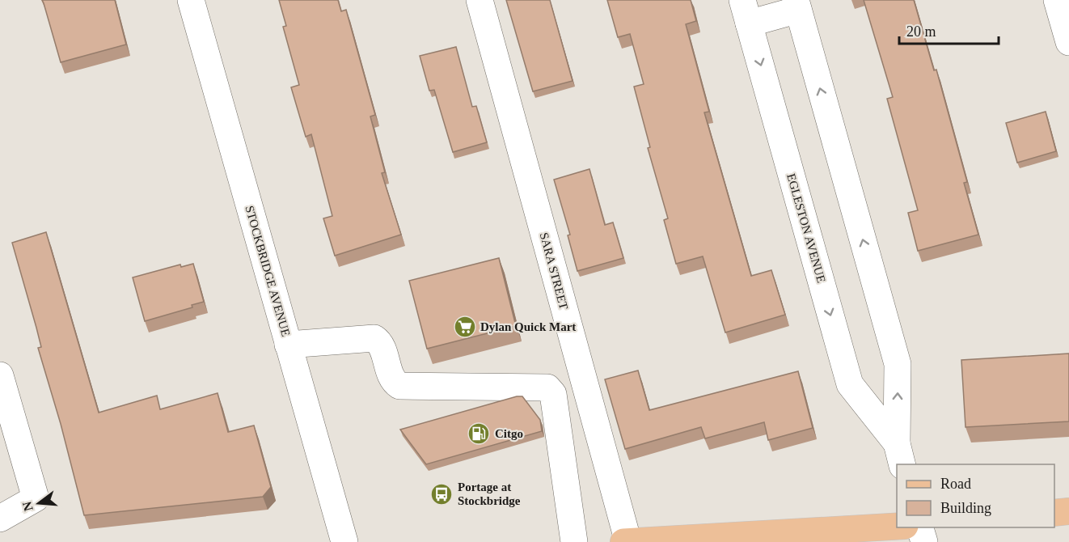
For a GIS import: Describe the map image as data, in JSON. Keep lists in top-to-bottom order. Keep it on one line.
{"streets":{"street":["EGLESTON AVENUE","STOCKBRIDGE AVENUE","SARA STREET"]},"places":{"supermarket":["Dylan Quick Mart"],"fuel station":["Citgo"],"bus stop":["Portage at Stockbridge"]},"legend":["Road","Building"],"scale_bar":"20 m","north":"left"}
